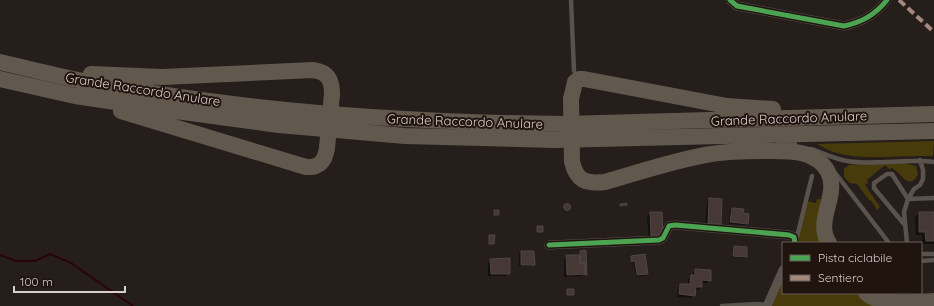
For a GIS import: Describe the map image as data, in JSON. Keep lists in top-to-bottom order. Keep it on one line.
{"streets":{"highway":["Grande Raccordo Anulare"]},"legend":["Pista ciclabile","Sentiero"],"scale_bar":"100 m"}
